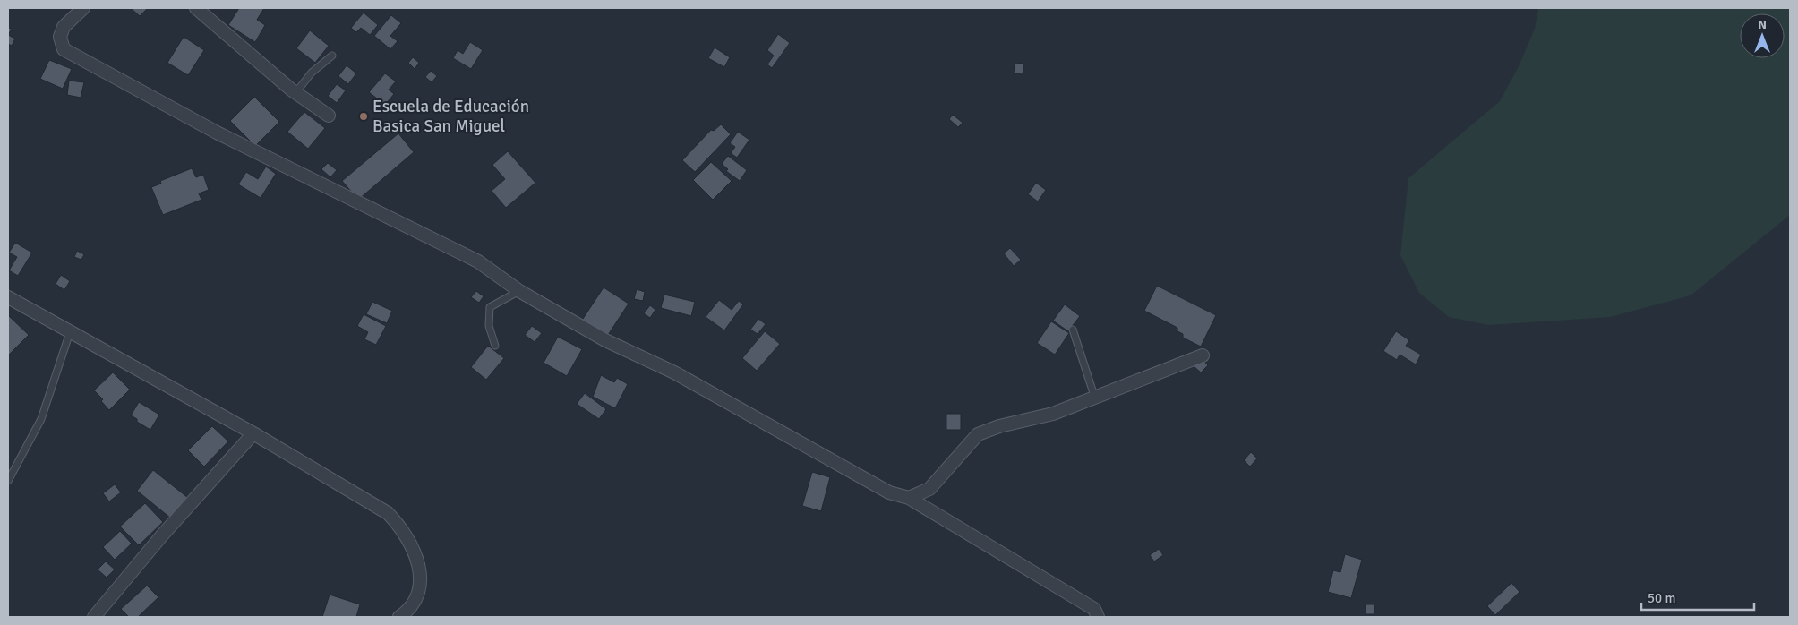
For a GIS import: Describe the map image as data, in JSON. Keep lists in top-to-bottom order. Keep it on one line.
{"places":["Escuela de Educación Basica San Miguel"],"scale_bar":"50 m","north":"top"}
